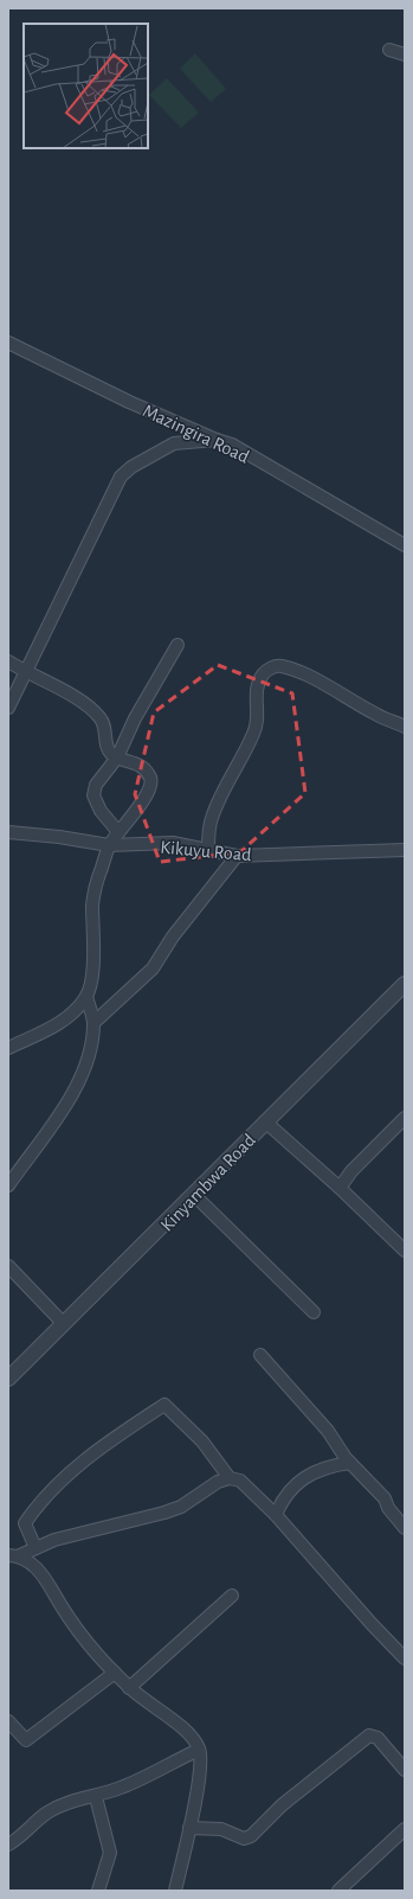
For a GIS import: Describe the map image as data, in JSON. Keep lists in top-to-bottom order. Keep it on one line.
{"streets":{"street":["Mazingira Road","Kikuyu Road","Kinyambwa Road"]}}
